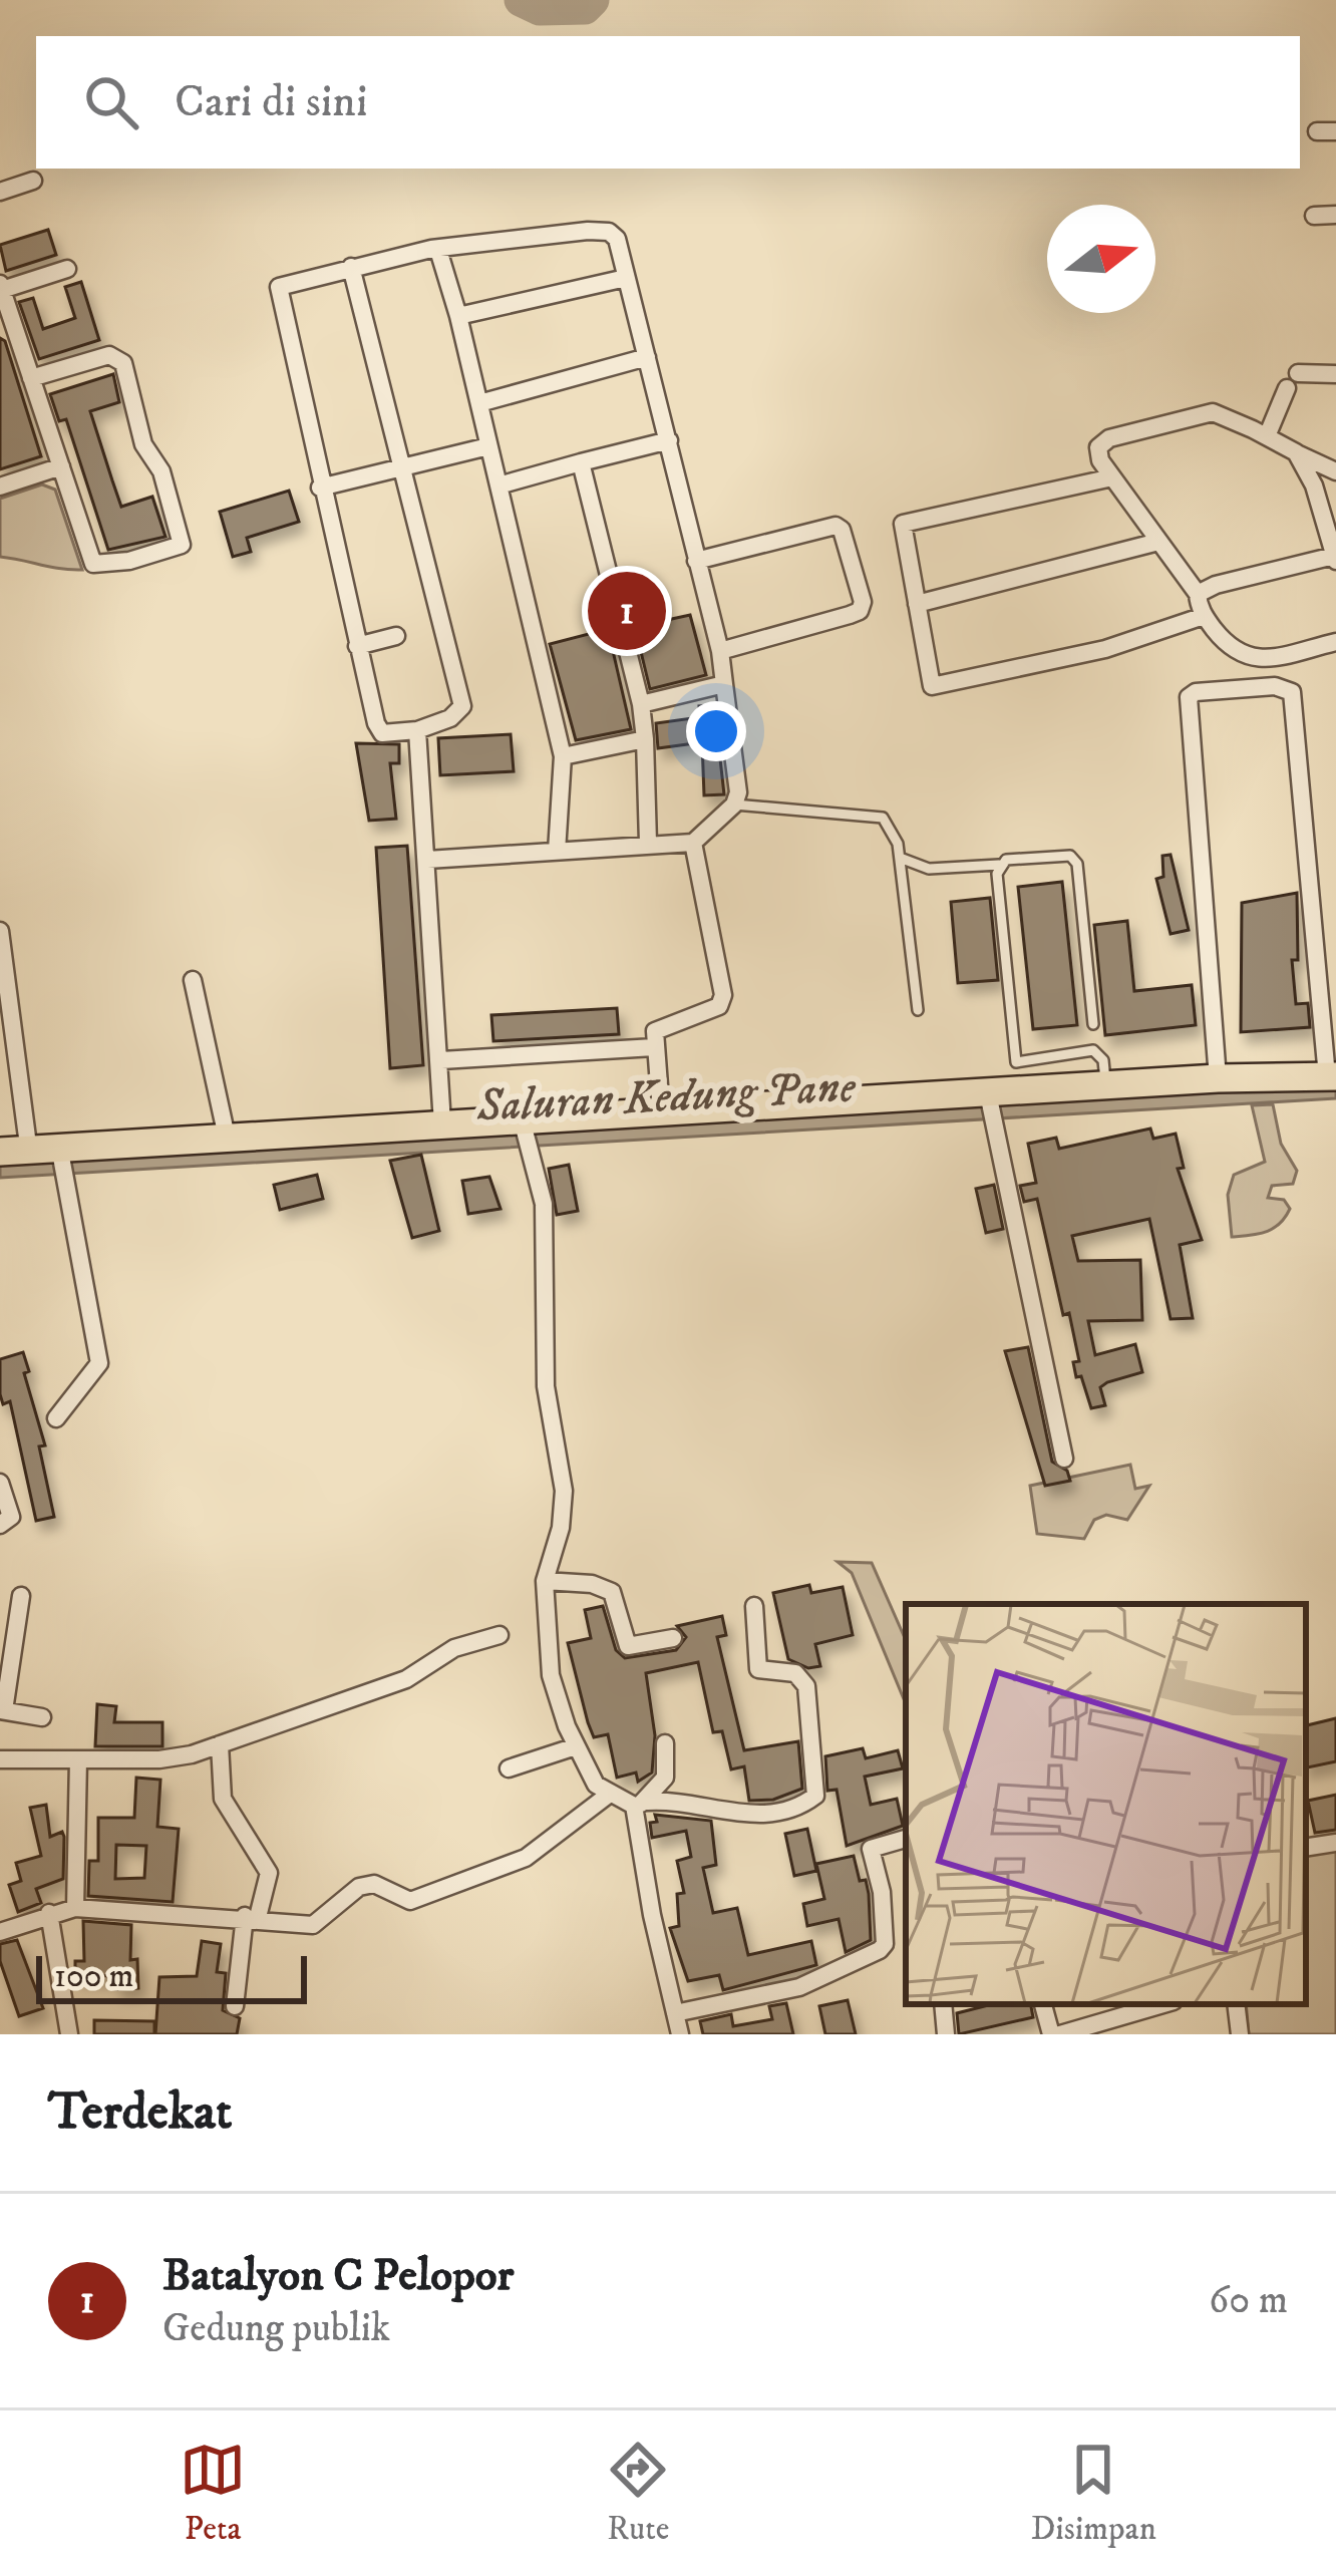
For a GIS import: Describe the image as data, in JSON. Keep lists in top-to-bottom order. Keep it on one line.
{"water":["Saluran Kedung Pane"],"scale_bar":"100 m","north":"right","page":{"search":"Cari di sini","pins":"1","scale":"100 m","heading":"Terdekat","list":[{"mark":"1","name":"Batalyon C Pelopor","note":"Gedung publik","value":"60 m"}],"nav":["Peta","Rute","Disimpan"]}}
